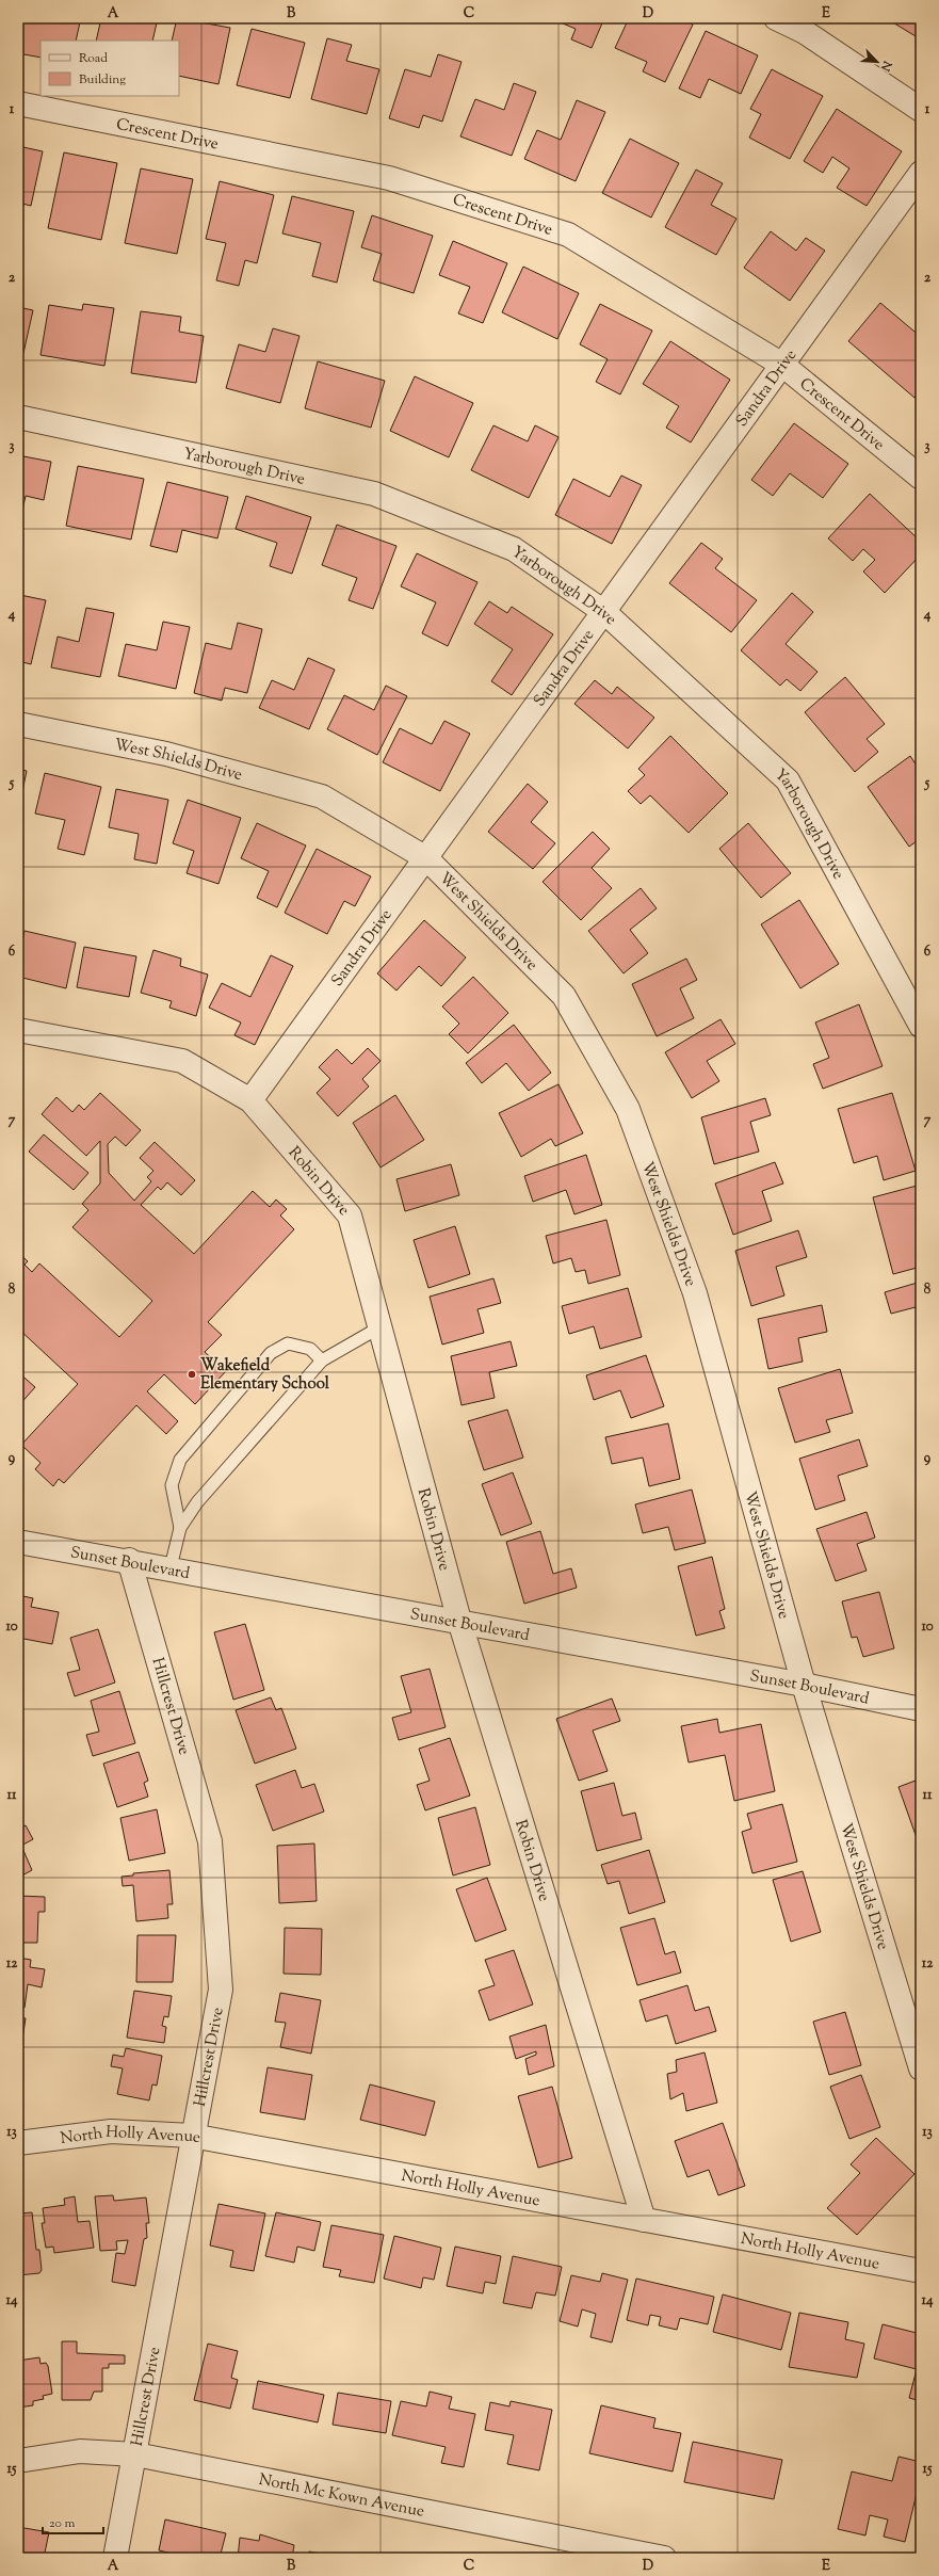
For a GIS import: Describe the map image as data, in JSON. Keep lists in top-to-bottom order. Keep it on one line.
{"streets":{"street":["Crescent Drive","Sandra Drive","Yarborough Drive","West Shields Drive","Robin Drive","Sunset Boulevard","Hillcrest Drive","North Holly Avenue","North Mc Kown Avenue"]},"crossings":[["Crescent Drive","Sandra Drive"],["Sandra Drive","Yarborough Drive"],["Sandra Drive","West Shields Drive"],["Sandra Drive","Robin Drive"],["West Shields Drive","Sunset Boulevard"],["Robin Drive","Sunset Boulevard"],["Robin Drive","North Holly Avenue"],["Sunset Boulevard","Hillcrest Drive"],["Hillcrest Drive","North Holly Avenue"],["Hillcrest Drive","North Mc Kown Avenue"]],"places":["Wakefield Elementary School"],"legend":["Road","Building"],"scale_bar":"20 m","north":"bottom right","grid":{"columns":["A","B","C","D","E"],"rows":["1","2","3","4","5","6","7","8","9","10","11","12","13","14","15"]}}
